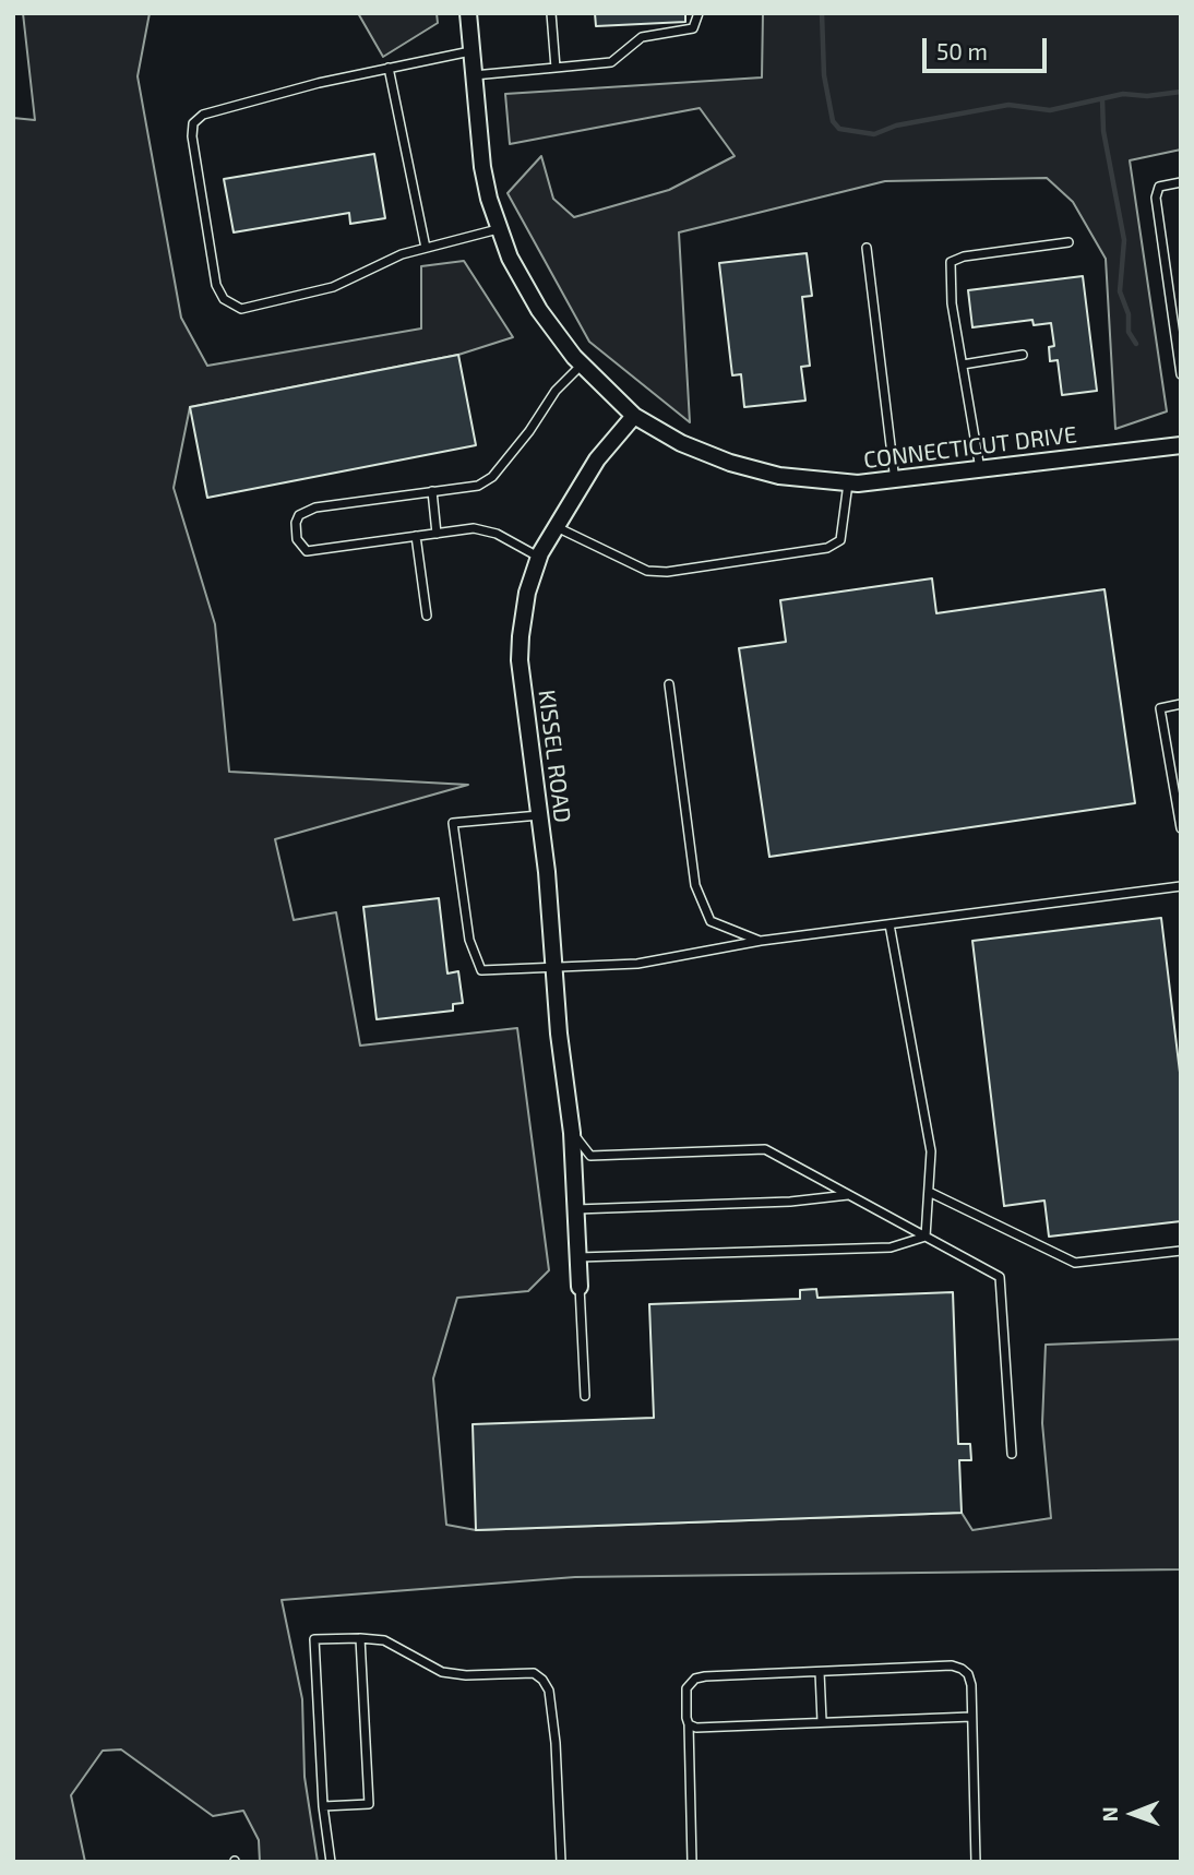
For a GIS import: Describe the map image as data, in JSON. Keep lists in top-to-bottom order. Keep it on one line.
{"streets":{"street":["CONNECTICUT DRIVE","KISSEL ROAD"]},"crossings":[["CONNECTICUT DRIVE","KISSEL ROAD"]],"scale_bar":"50 m","north":"left"}
